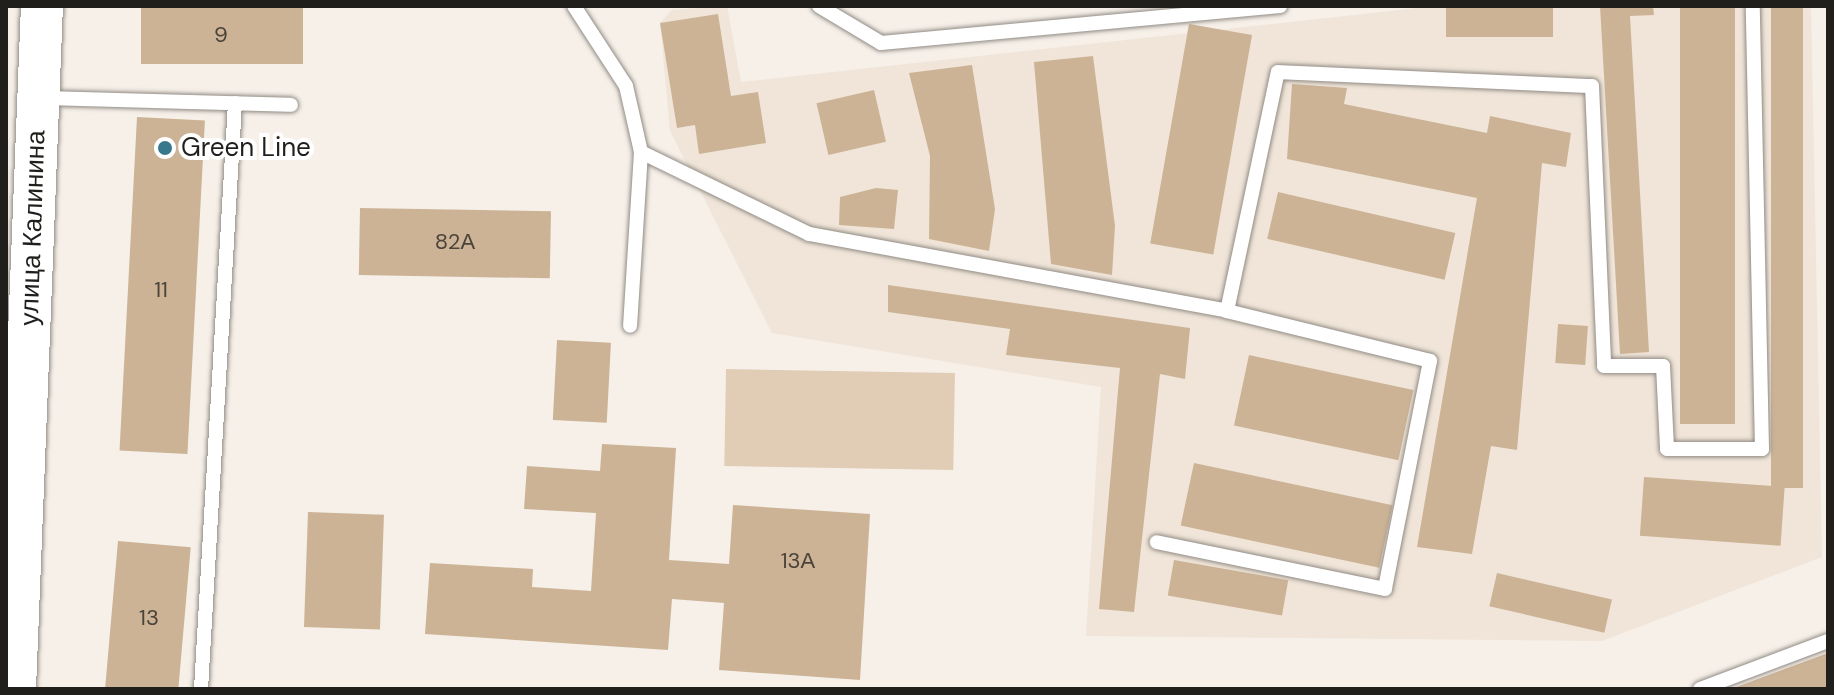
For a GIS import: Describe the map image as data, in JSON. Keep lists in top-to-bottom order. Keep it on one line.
{"streets":{"street":["улица Калинина"]},"places":["Green Line"],"house_numbers":["9","82А","11","13А","13"]}
